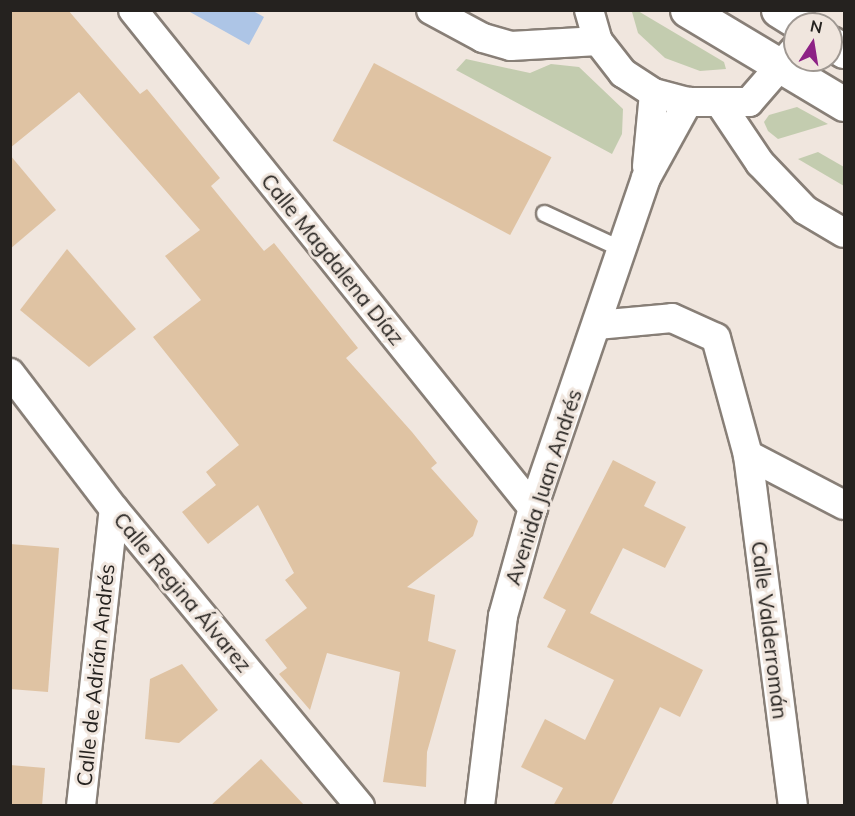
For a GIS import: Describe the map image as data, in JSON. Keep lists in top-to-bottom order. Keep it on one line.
{"streets":{"street":["Calle Magdalena Díaz","Avenida Juan Andrés","Calle Regina Álvarez","Calle Valderromán","Calle de Adrián Andrés"]},"crossings":[["Calle Magdalena Díaz","Avenida Juan Andrés"],["Avenida Juan Andrés","Calle Valderromán"],["Calle Regina Álvarez","Calle de Adrián Andrés"]],"north":"top"}
